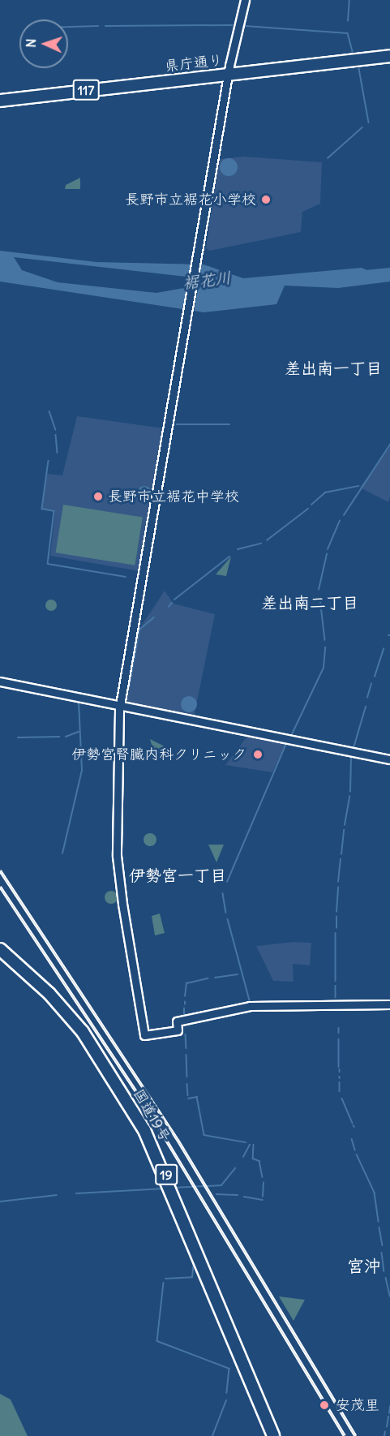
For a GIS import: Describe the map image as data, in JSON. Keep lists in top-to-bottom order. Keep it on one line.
{"streets":{"highway":["県庁通り","117","国道19号","19"]},"districts":["差出南一丁目","差出南二丁目","伊勢宮一丁目","宮沖"],"water":["裾花川"],"places":["長野市立裾花小学校","長野市立裾花中学校","伊勢宮腎臓内科クリニック","安茂里"],"north":"left"}
